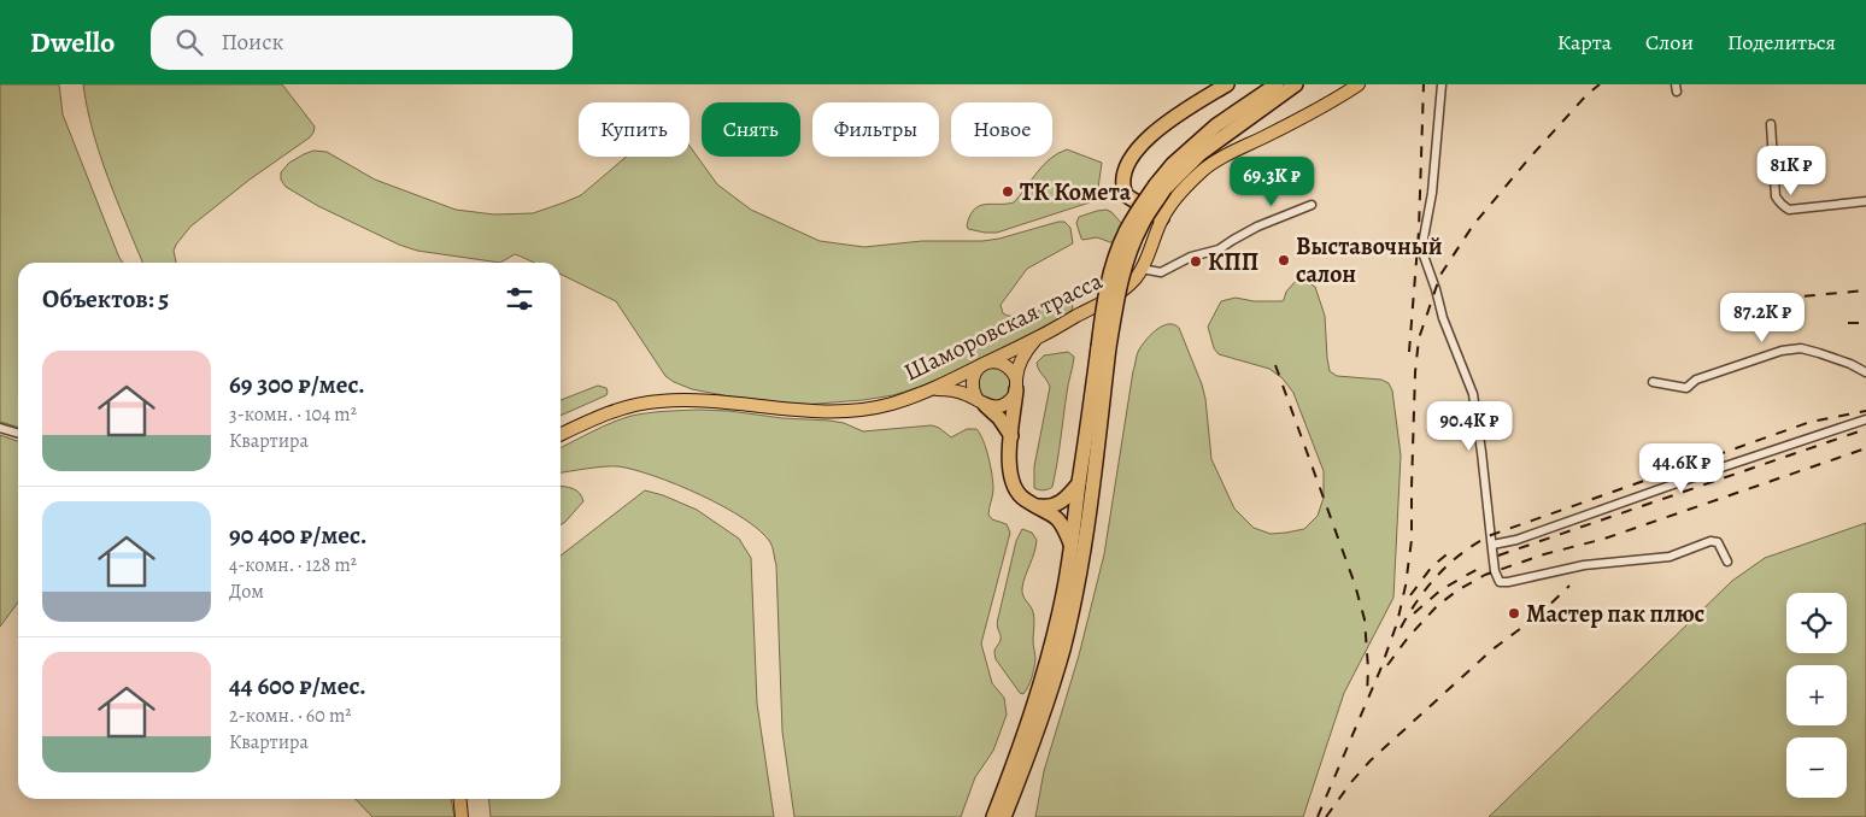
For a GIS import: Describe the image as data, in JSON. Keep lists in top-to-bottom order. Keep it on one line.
{"streets":{"main road":["Шаморовская трасса"]},"places":["ТК Комета","Выставочный салон","КПП","Мастер пак плюс"],"page":{"header":"Dwello","search":"Поиск","nav":["Карта","Слои","Поделиться"],"chip":["Купить","Снять","Фильтры","Новое"],"price":["81K ₽","69.3K ₽","87.2K ₽","90.4K ₽","44.6K ₽"],"heading":"Объектов: 5","list":[{"name":"69 300 ₽/мес.","note":"3-комн. · 104 m² · Квартира"},{"name":"90 400 ₽/мес.","note":"4-комн. · 128 m² · Дом"},{"name":"44 600 ₽/мес.","note":"2-комн. · 60 m² · Квартира"}],"map_buttons":["+","−"]}}
